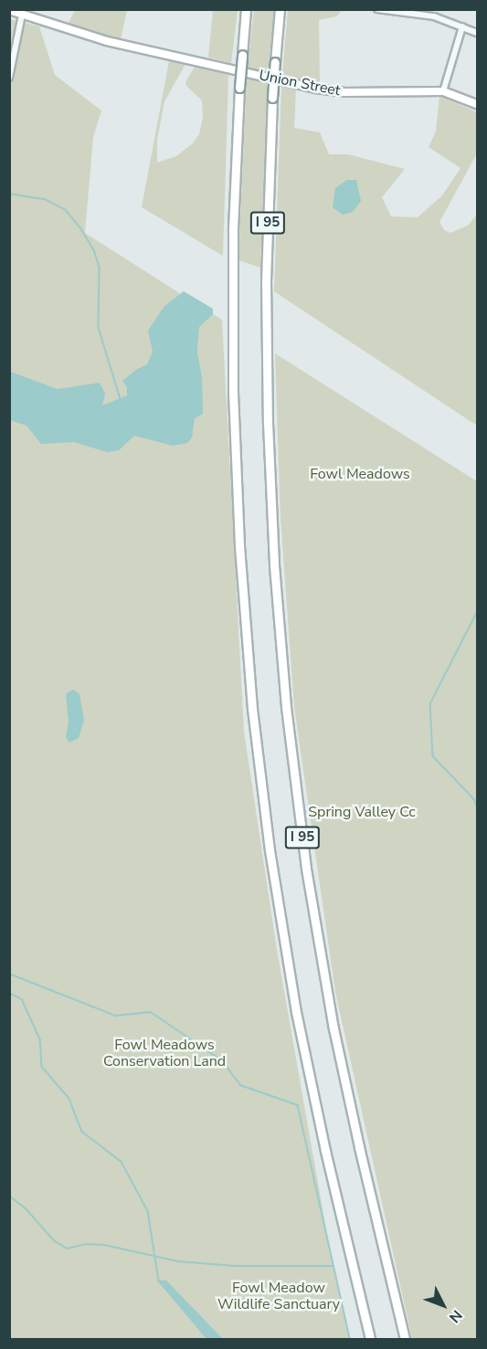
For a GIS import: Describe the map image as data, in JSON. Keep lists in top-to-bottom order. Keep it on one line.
{"streets":{"highway":["I 95"],"main road":["Union Street"]},"parks":["Fowl Meadows","Spring Valley Cc","Fowl Meadows Conservation Land","Fowl Meadow Wildlife Sanctuary"],"north":"bottom right"}
